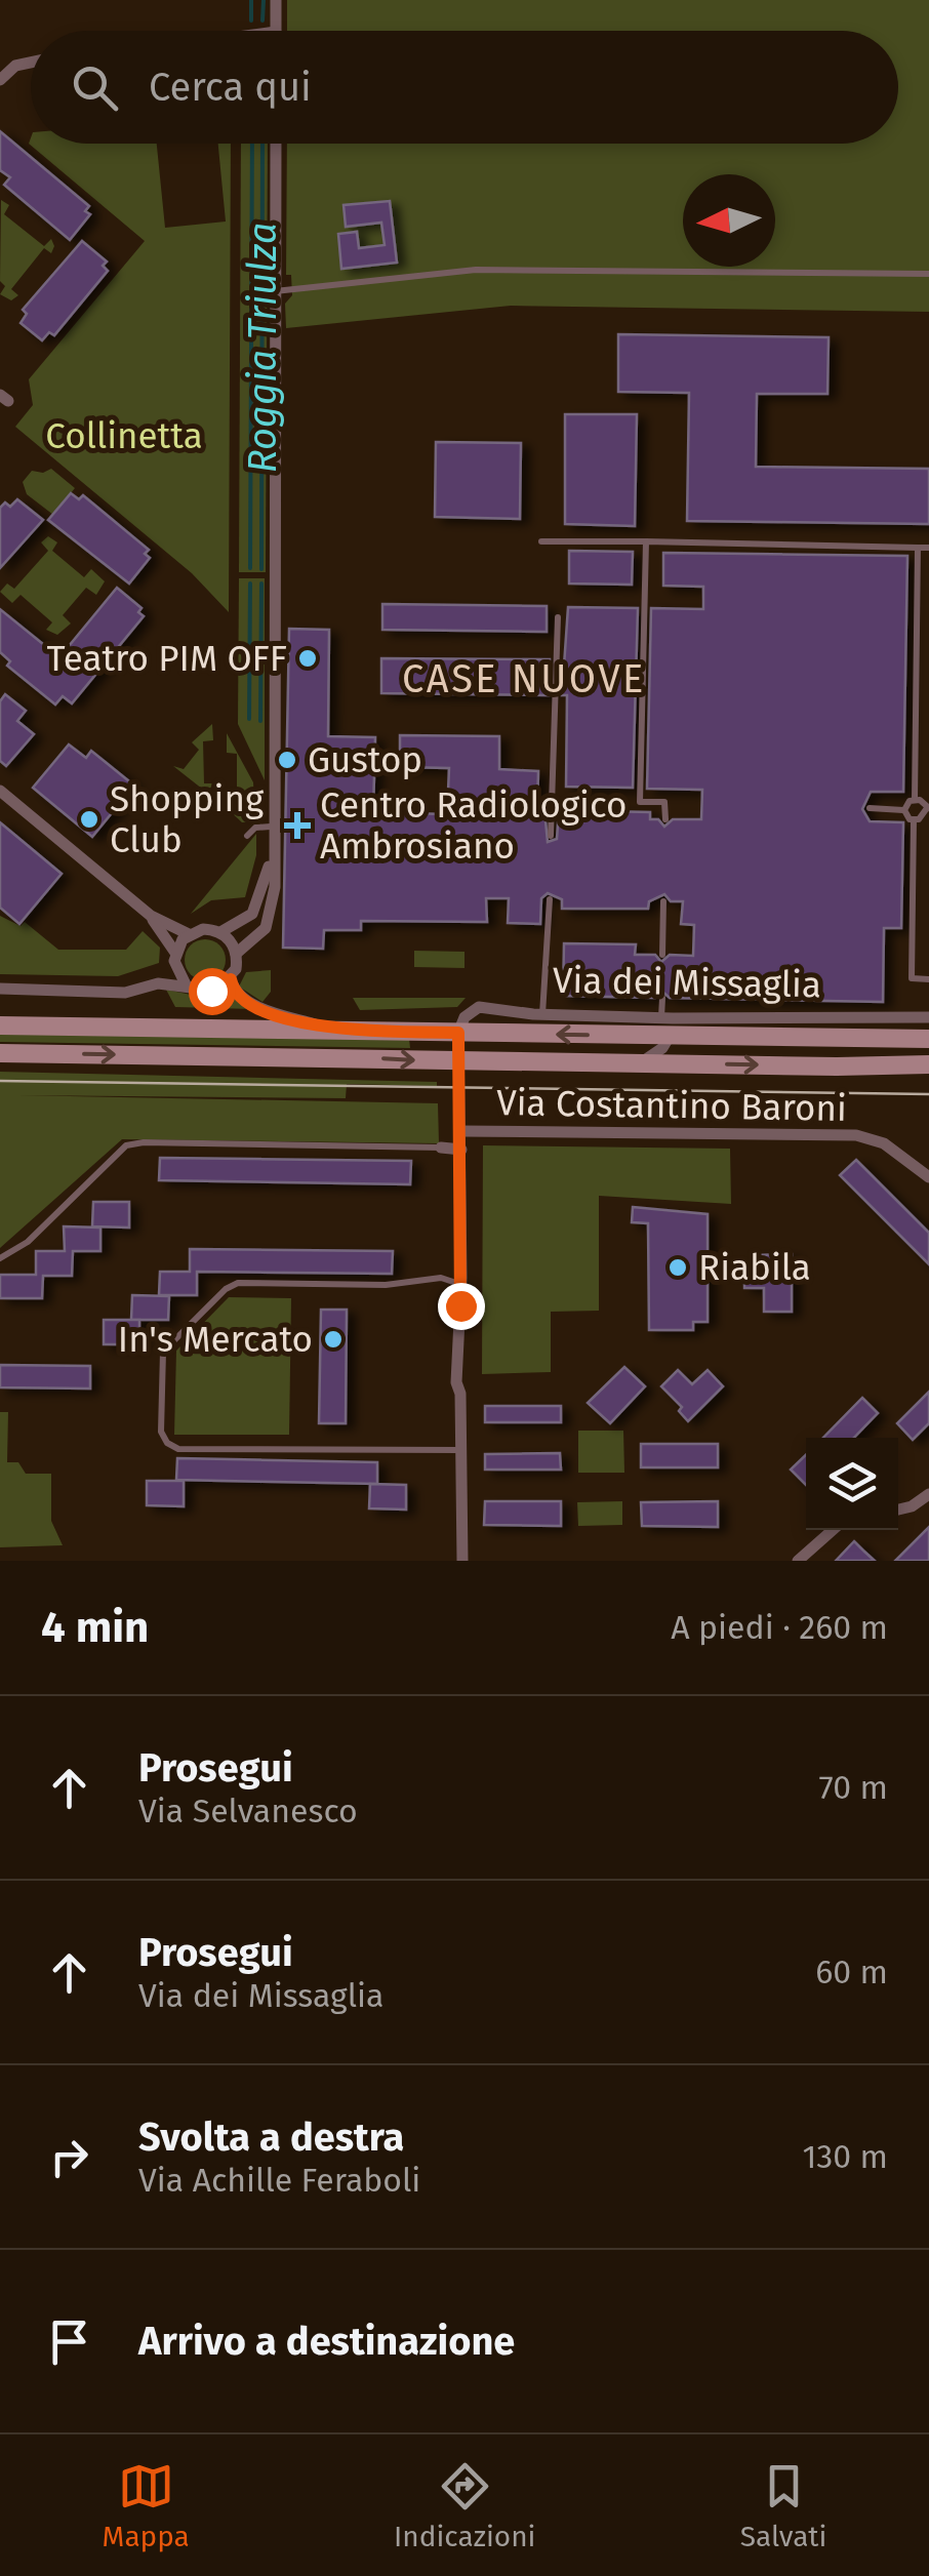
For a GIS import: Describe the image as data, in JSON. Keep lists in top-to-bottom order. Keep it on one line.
{"streets":{"main road":["Via dei Missaglia"],"street":["Via Costantino Baroni"]},"districts":["CASE NUOVE"],"water":["Roggia Triulza"],"parks":["Collinetta"],"places":{"other":["Teatro PIM OFF","Gustop","Shopping Club","Riabila","In's Mercato"],"health":["Centro Radiologico Ambrosiano"]},"north":"left","page":{"search":"Cerca qui","heading":["4 min","A piedi · 260 m"],"list":[["Prosegui","Via Selvanesco","70 m"],["Prosegui","Via dei Missaglia","60 m"],["Svolta a destra","Via Achille Feraboli","130 m"],"Arrivo a destinazione"],"nav":["Mappa","Indicazioni","Salvati"]}}
